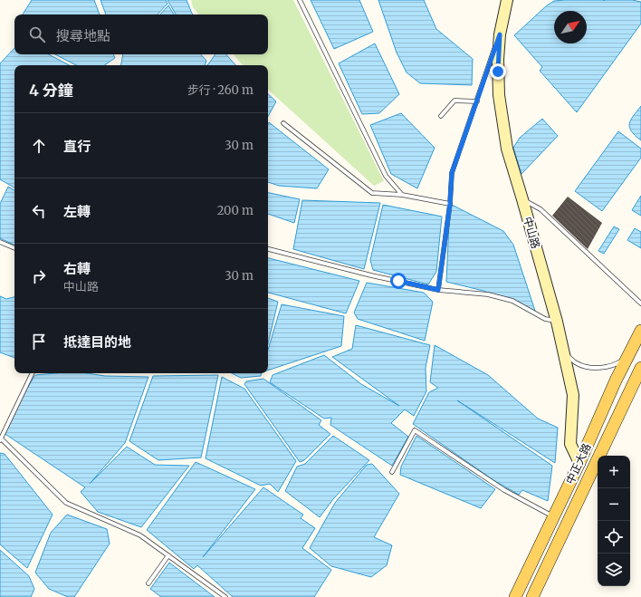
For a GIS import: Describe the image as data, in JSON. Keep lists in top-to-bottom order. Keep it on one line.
{"streets":{"main road":["中正大路"],"street":["中山路"]},"crossings":[["中山路","中正大路"]],"north":"top right","page":{"search":"搜尋地點","heading":["4 分鐘","步行 · 260 m"],"list":[["直行","30 m"],["左轉","200 m"],["右轉","中山路","30 m"],"抵達目的地"],"map_buttons":["+","−"]}}
